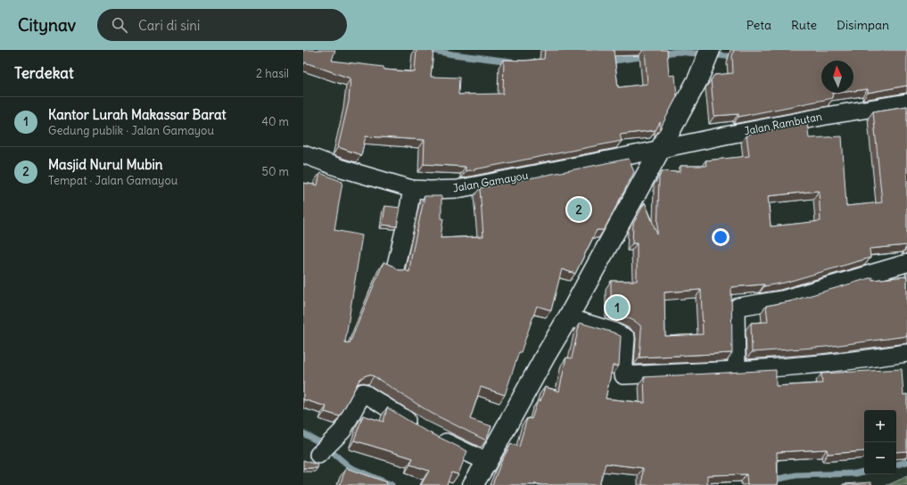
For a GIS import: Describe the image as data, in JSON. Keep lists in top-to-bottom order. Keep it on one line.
{"streets":{"street":["Jalan Rambutan","Jalan Gamayou"]},"crossings":[["Jalan Rambutan","Jalan Gamayou"]],"north":"top","page":{"header":"Citynav","search":"Cari di sini","nav":["Peta","Rute","Disimpan"],"heading":["Terdekat","2 hasil"],"list":[{"mark":"1","name":"Kantor Lurah Makassar Barat","note":"Gedung publik · Jalan Gamayou","value":"40 m"},{"mark":"2","name":"Masjid Nurul Mubin","note":"Tempat · Jalan Gamayou","value":"50 m"}],"pins":["2","1"],"map_buttons":["+","−"]}}
